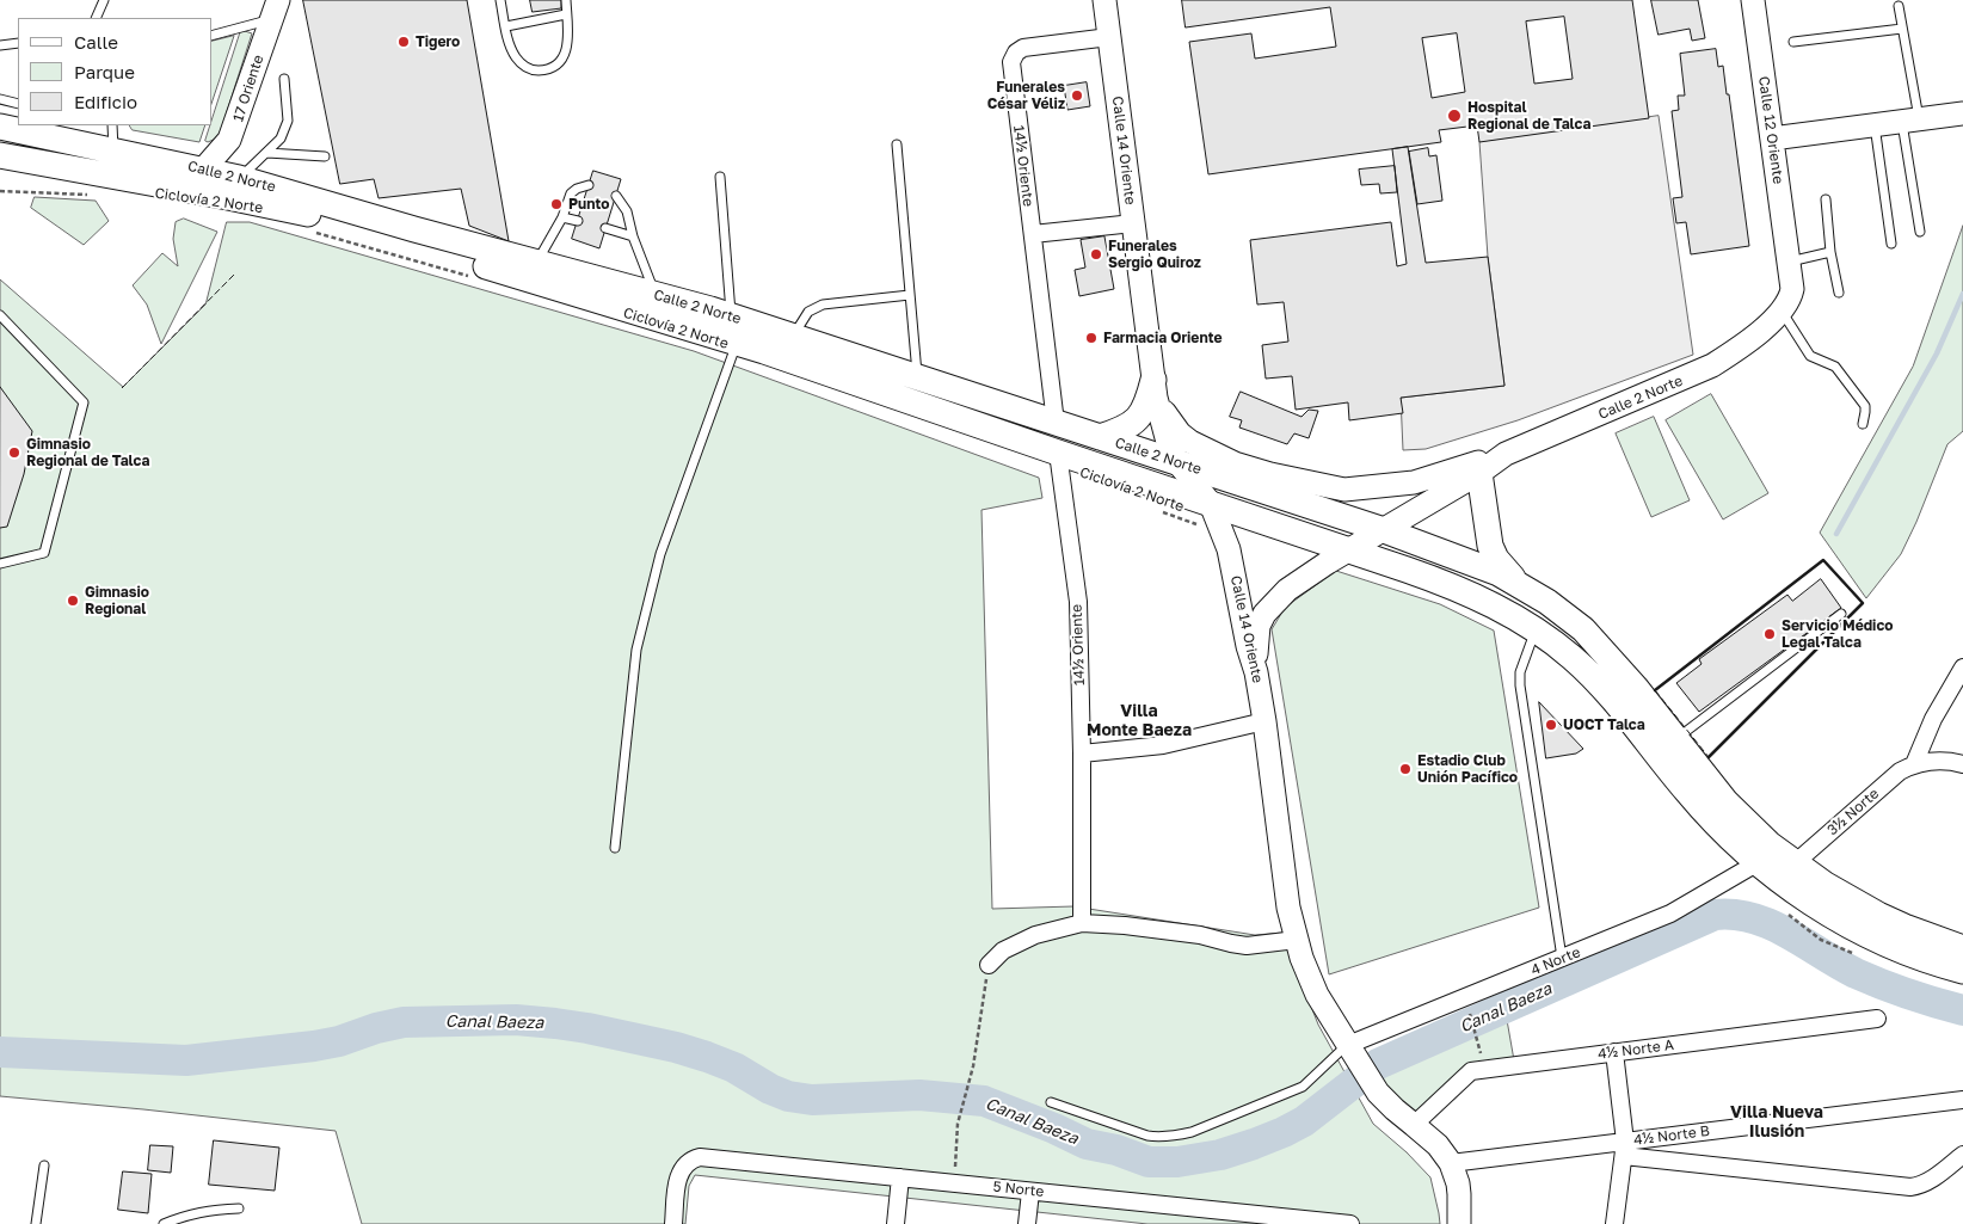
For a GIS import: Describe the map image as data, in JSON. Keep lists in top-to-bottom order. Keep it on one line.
{"streets":{"main road":["Calle 2 Norte"],"street":["17 Oriente","Calle 12 Oriente","Calle 14 Oriente","14½ Oriente","3½ Norte","4 Norte","4½ Norte A","4½ Norte B","5 Norte"],"path":["Ciclovía 2 Norte"]},"crossings":[["17 Oriente","Calle 2 Norte"],["Calle 14 Oriente","14½ Oriente"],["Calle 14 Oriente","Calle 2 Norte"],["Calle 14 Oriente","Ciclovía 2 Norte"],["Calle 14 Oriente","4 Norte"],["Calle 14 Oriente","4½ Norte A"],["Calle 14 Oriente","4½ Norte B"],["14½ Oriente","Calle 2 Norte"]],"districts":["Villa Monte Baeza","Villa Nueva Ilusión"],"water":["Canal Baeza"],"places":["Tigero","Funerales César Véliz","Hospital Regional de Talca","Punto","Funerales Sergio Quiroz","Farmacia Oriente","Gimnasio Regional de Talca","Gimnasio Regional","Servicio Médico Legal Talca","UOCT Talca","Estadio Club Unión Pacífico"],"legend":["Calle","Parque","Edificio"]}
